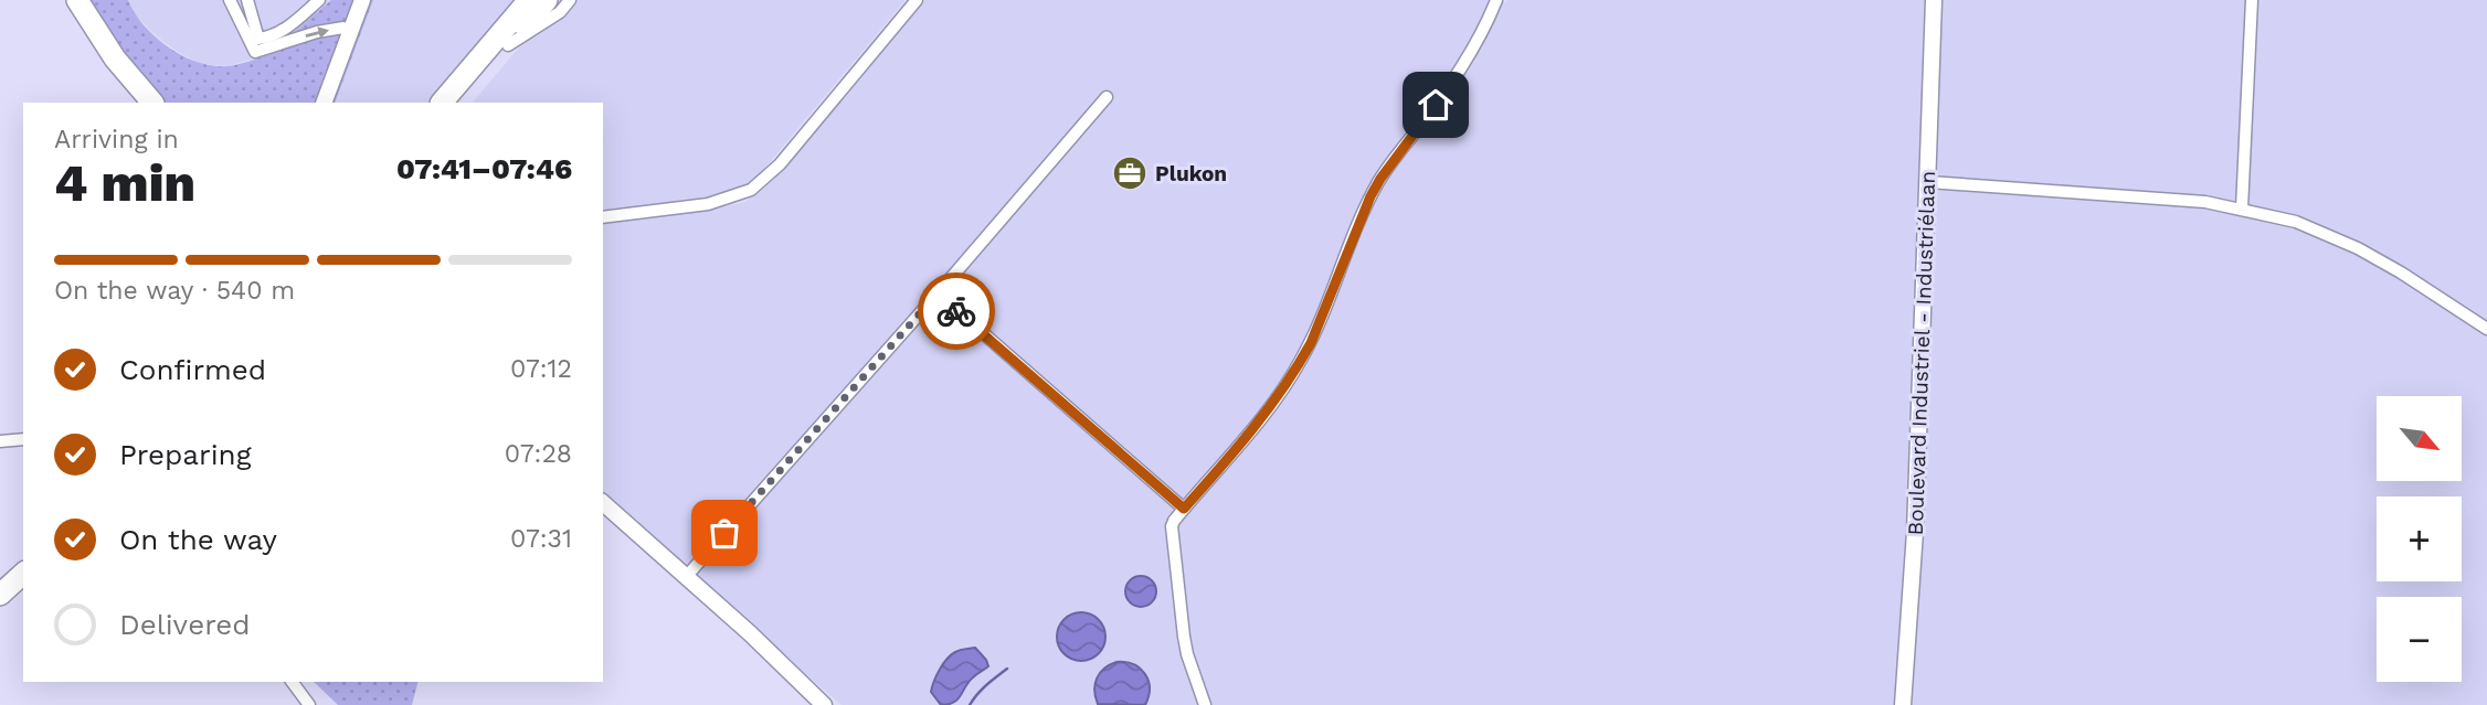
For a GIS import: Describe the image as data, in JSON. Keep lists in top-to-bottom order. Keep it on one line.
{"streets":{"main road":["Boulevard Industriel - Industriélaan"]},"places":{"office":["Plukon"]},"north":"bottom right","page":{"heading":["4 min","Arriving in","07:41–07:46"],"bar":"On the way · 540 m","list":[["Confirmed","07:12"],["Preparing","07:28"],["On the way","07:31"],"Delivered"],"map_buttons":["+","−"]}}
